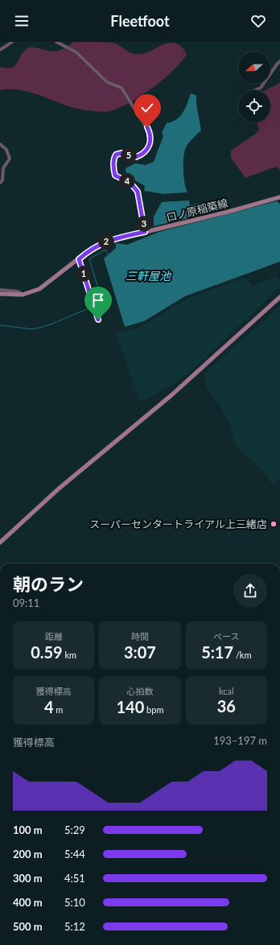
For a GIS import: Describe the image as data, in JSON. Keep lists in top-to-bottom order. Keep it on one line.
{"streets":{"street":["口ノ原稲築線"]},"water":["三軒屋池"],"places":["スーパーセンタートライアル上三緒店"],"north":"left","page":{"header":"Fleetfoot","pins":["5","4","3","2","1"],"heading":["朝のラン","09:11"],"stats":[["距離","0.59 km"],["時間","3:07"],["ペース","5:17 /km"],["獲得標高","4 m"],["心拍数","140 bpm"],["kcal","36"]],"chart":["獲得標高","193–197 m"],"list":[{"name":"100 m","note":"5:29"},{"name":"200 m","note":"5:44"},{"name":"300 m","note":"4:51"},{"name":"400 m","note":"5:10"},{"name":"500 m","note":"5:12"}]}}
